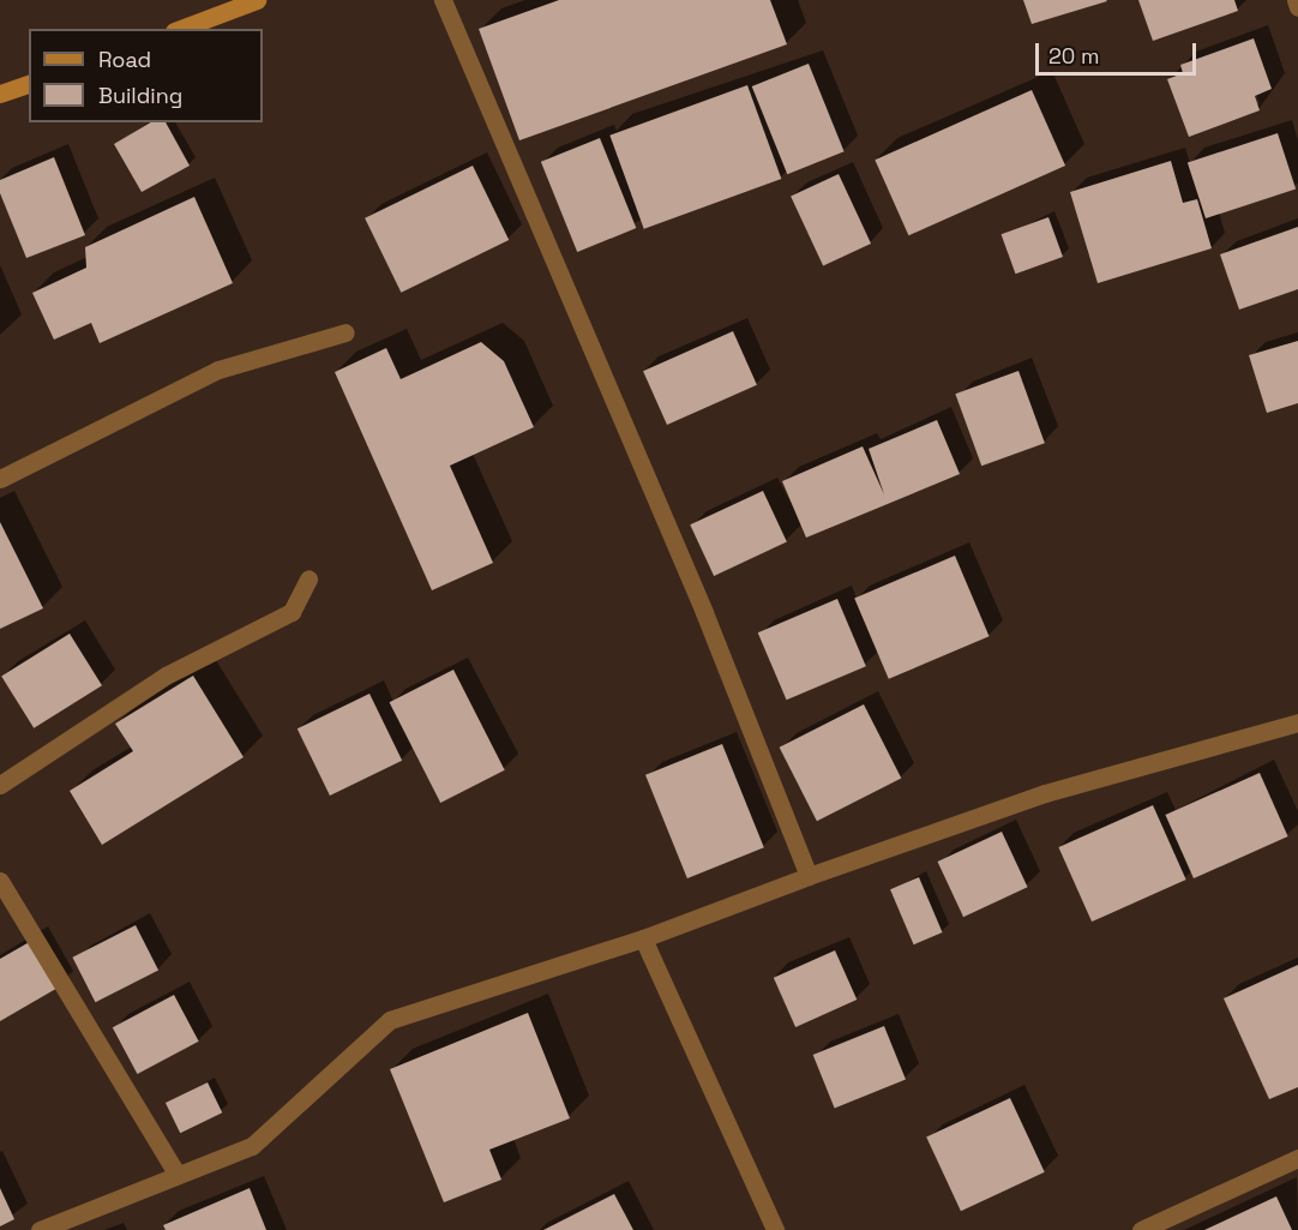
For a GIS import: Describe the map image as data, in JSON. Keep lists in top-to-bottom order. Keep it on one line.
{"legend":["Road","Building"],"scale_bar":"20 m"}
